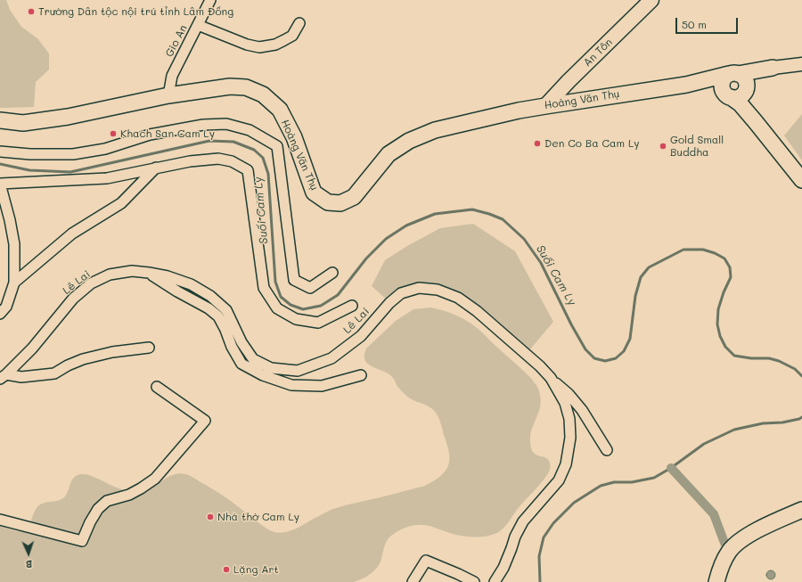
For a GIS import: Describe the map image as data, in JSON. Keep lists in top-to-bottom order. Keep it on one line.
{"streets":{"main road":["An Tôn","Hoàng Văn Thụ"],"street":["Gio An","Lê Lai"]},"crossings":[["Gio An","Hoàng Văn Thụ"],["An Tôn","Hoàng Văn Thụ"]],"water":["Suối Cam Ly"],"places":["Trường Dân tộc nội trú tỉnh Lâm Đồng","Khach San Cam Ly","Den Co Ba Cam Ly","Gold Small Buddha","Nhà thờ Cam Ly","Lặng Art"],"scale_bar":"50 m","north":"bottom"}
